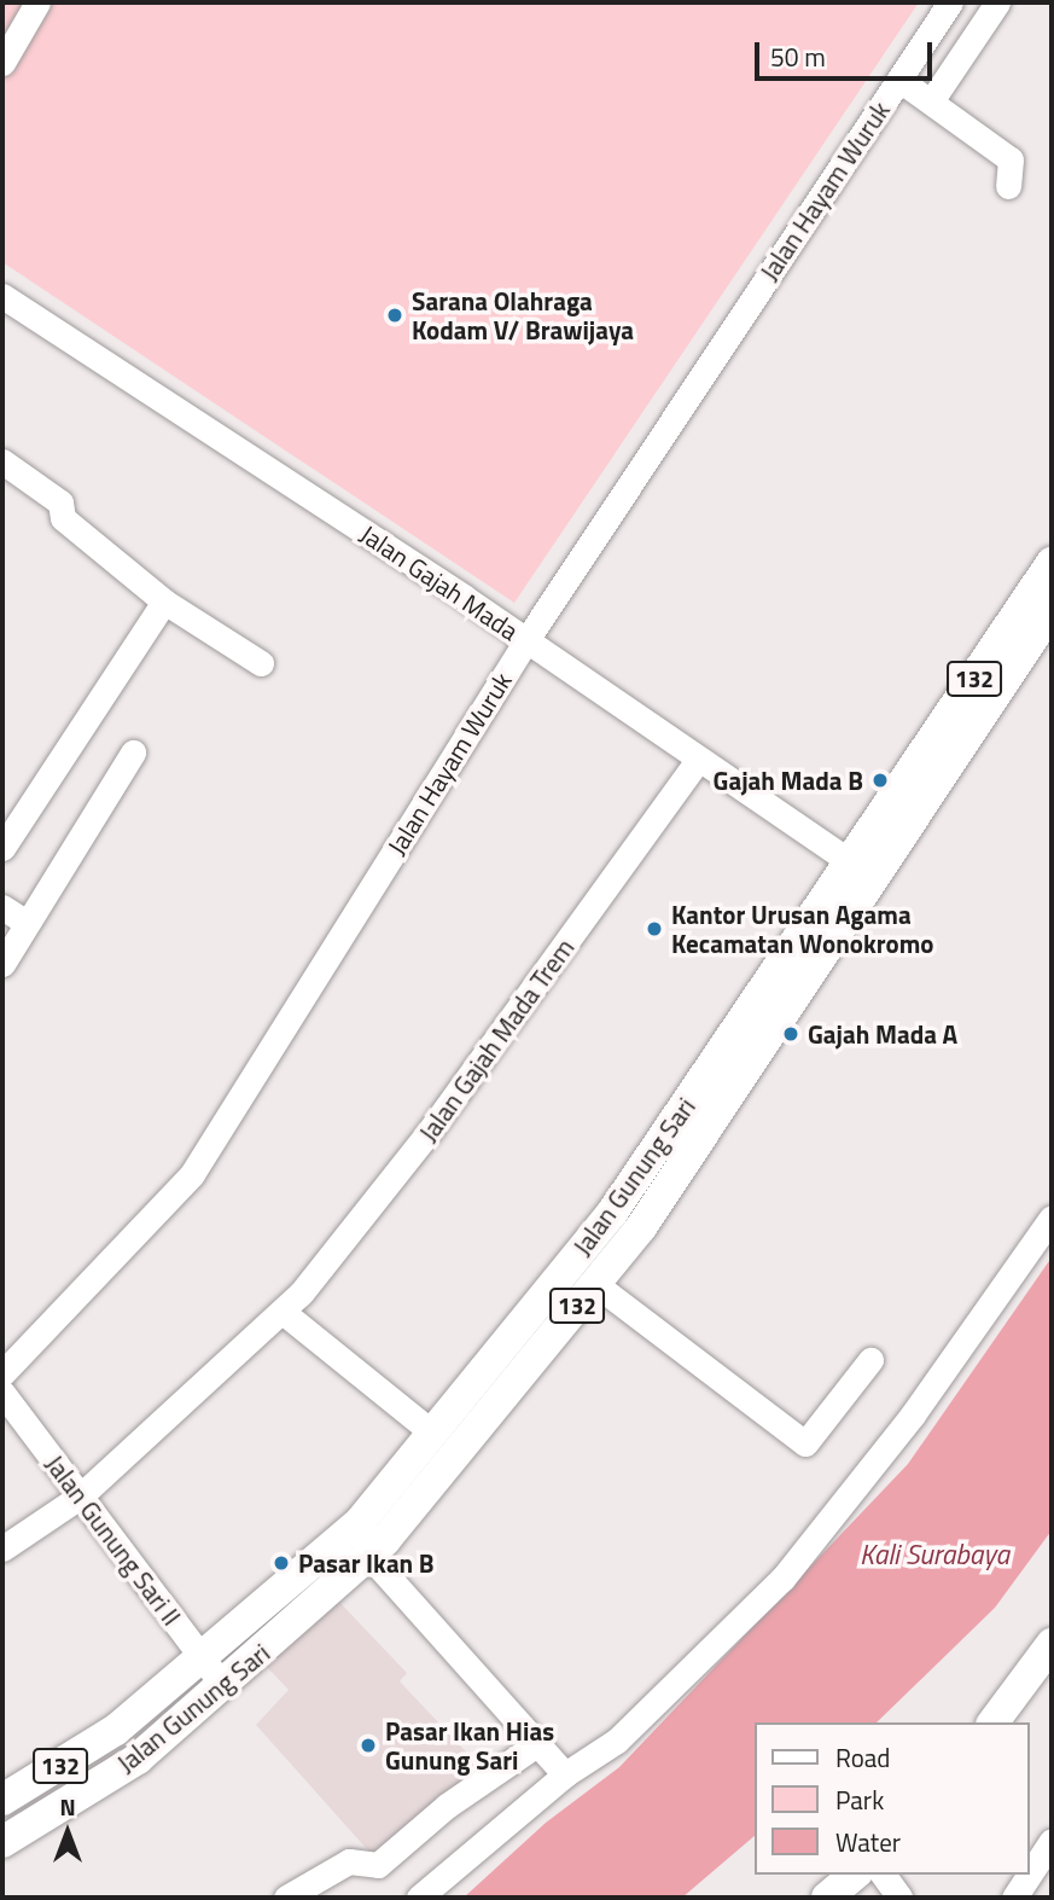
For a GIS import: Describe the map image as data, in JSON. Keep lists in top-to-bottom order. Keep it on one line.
{"streets":{"main road":["132","Jalan Gunung Sari"],"street":["Jalan Hayam Wuruk","Jalan Gajah Mada","Jalan Gajah Mada Trem","Jalan Gunung Sari II"]},"crossings":[["Jalan Hayam Wuruk","Jalan Gajah Mada"],["Jalan Gajah Mada","Jalan Gajah Mada Trem"],["Jalan Gajah Mada","Jalan Gunung Sari"],["Jalan Gajah Mada Trem","Jalan Gunung Sari II"],["Jalan Gunung Sari","Jalan Gunung Sari II"]],"water":["Kali Surabaya"],"places":["Sarana Olahraga Kodam V/ Brawijaya","Gajah Mada B","Kantor Urusan Agama Kecamatan Wonokromo","Gajah Mada A","Pasar Ikan B","Pasar Ikan Hias Gunung Sari"],"legend":["Road","Park","Water"],"scale_bar":"50 m","north":"top"}
